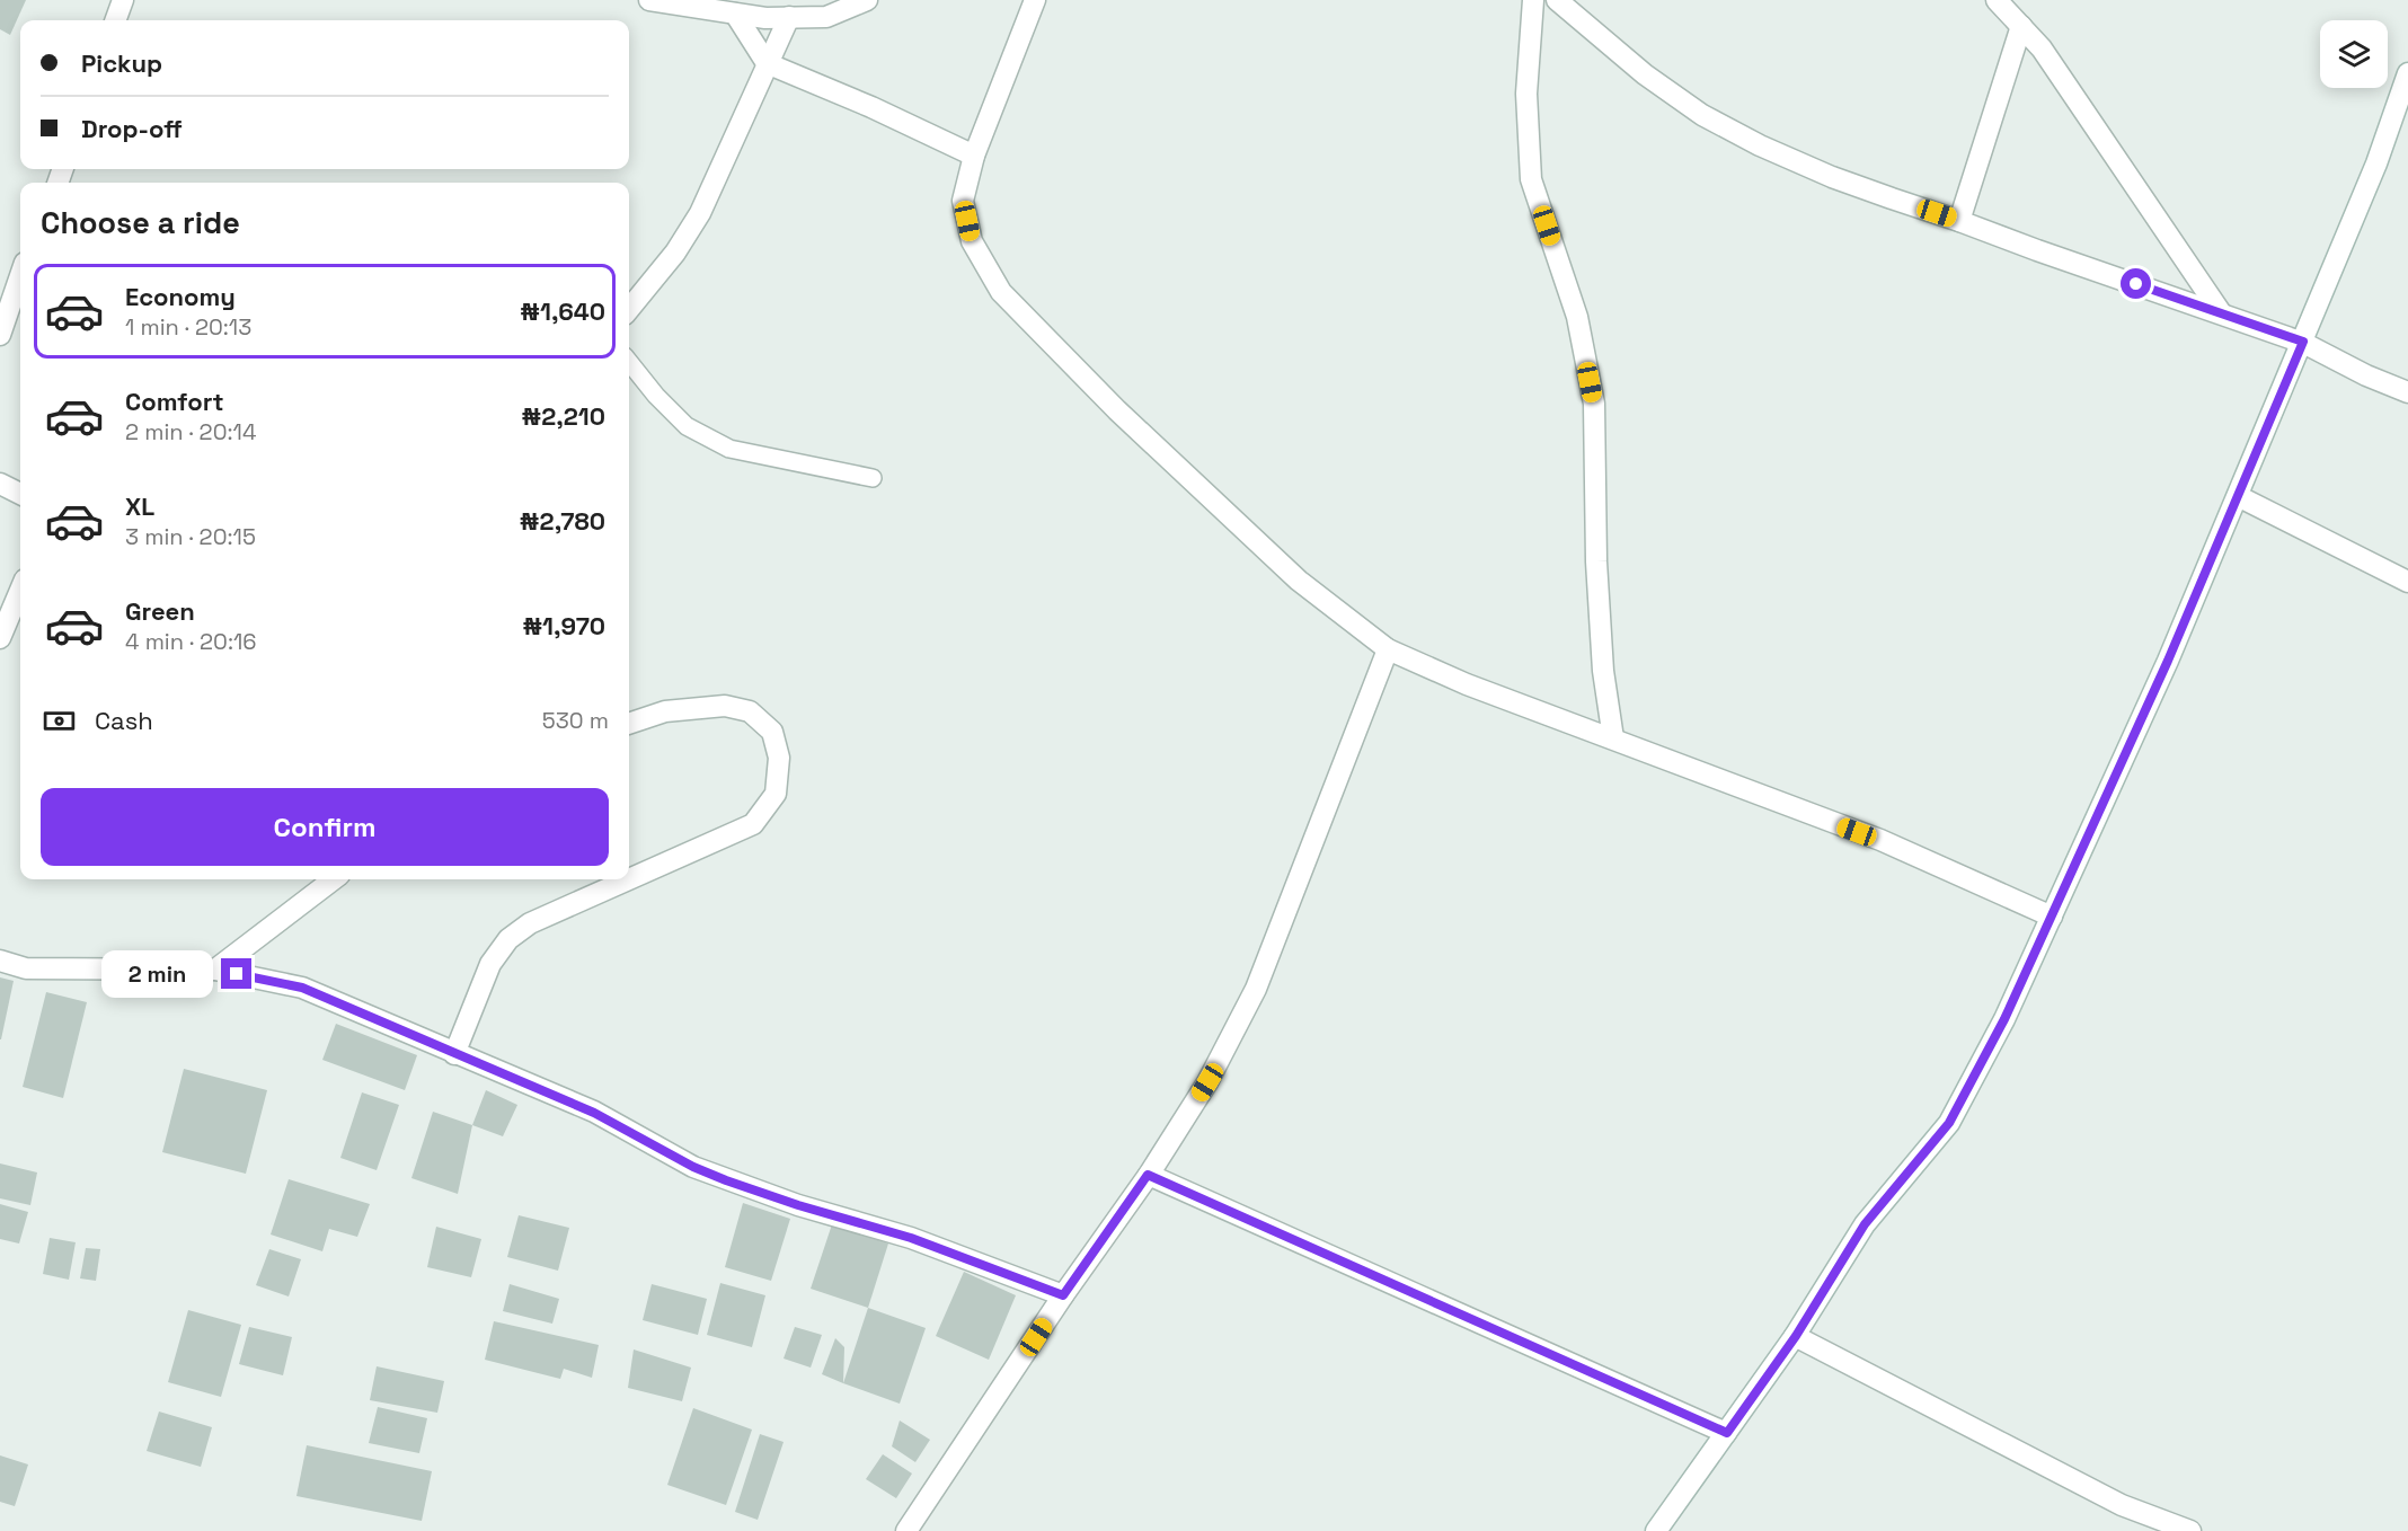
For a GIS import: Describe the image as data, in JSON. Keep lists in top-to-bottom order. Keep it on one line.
{"page":{"banner":["Pickup","Drop-off"],"heading":"Choose a ride","list":[{"name":"Economy","note":"1 min · 20:13","value":"₦1,640"},{"name":"Comfort","note":"2 min · 20:14","value":"₦2,210"},{"name":"XL","note":"3 min · 20:15","value":"₦2,780"},{"name":"Green","note":"4 min · 20:16","value":"₦1,970"}],"pay":["Cash","530 m"],"buttons":"Confirm","bubble":"2 min"}}
